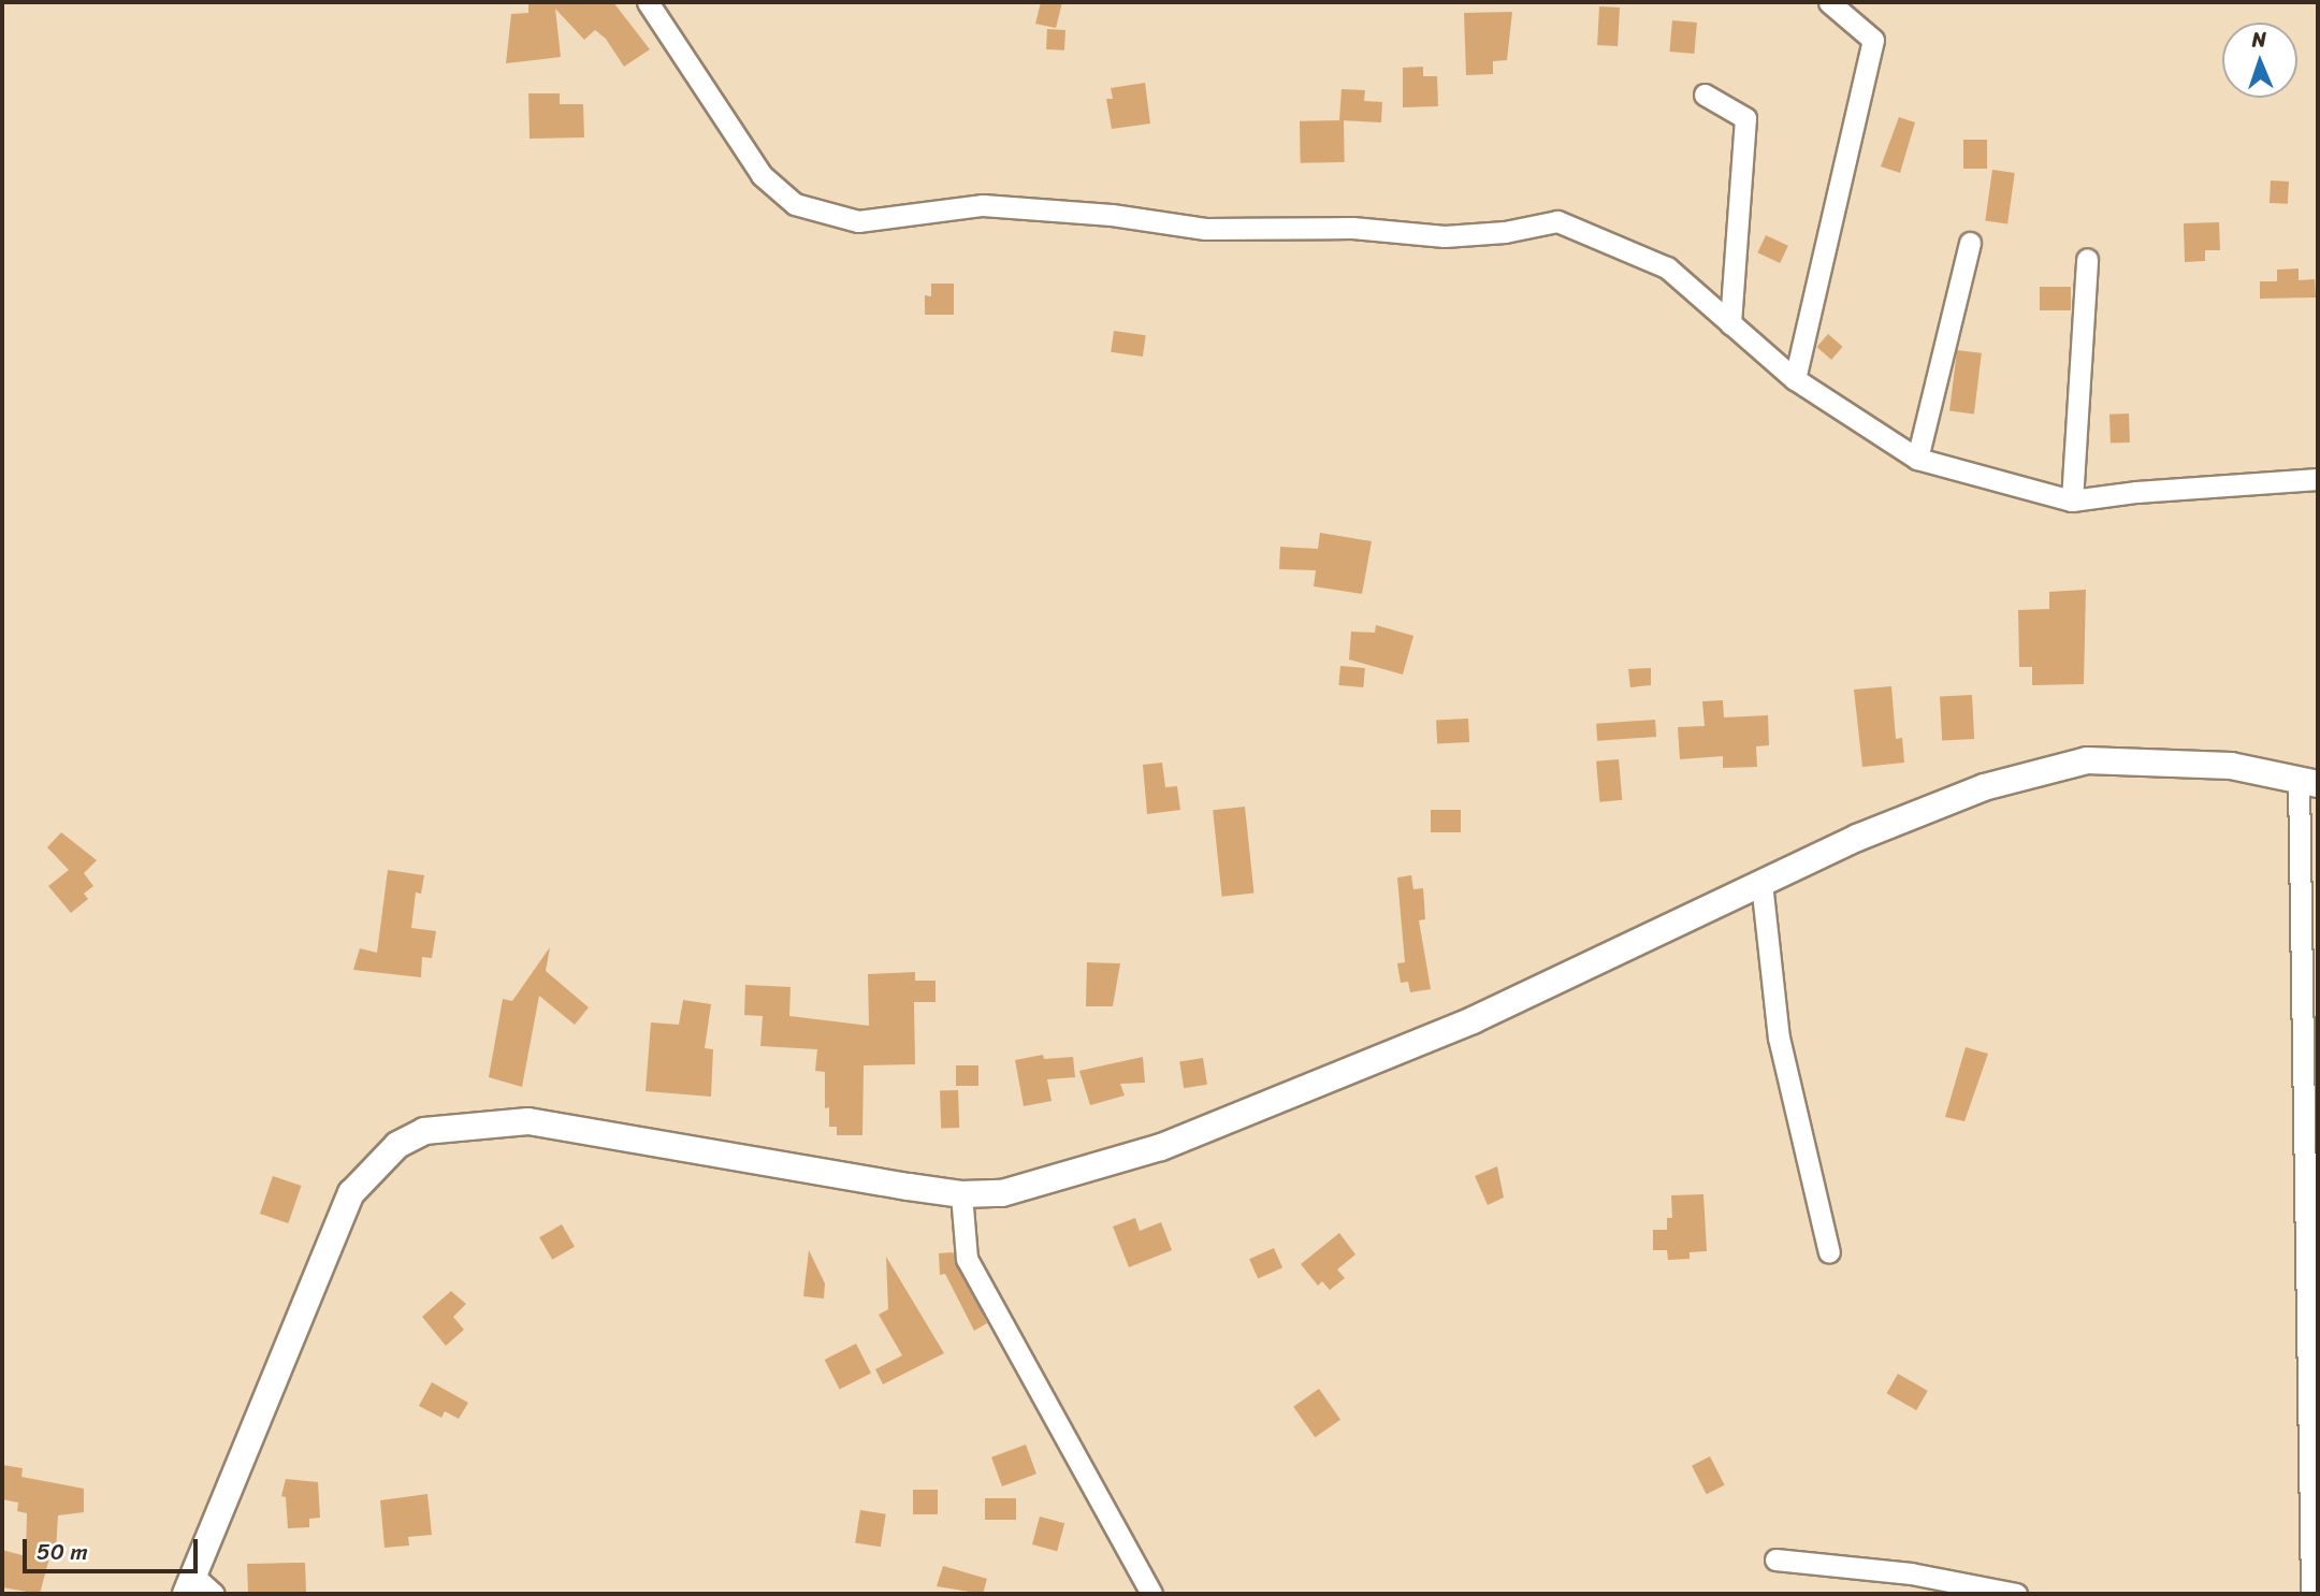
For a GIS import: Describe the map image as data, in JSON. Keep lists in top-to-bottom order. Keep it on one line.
{"scale_bar":"50 m","north":"top"}
